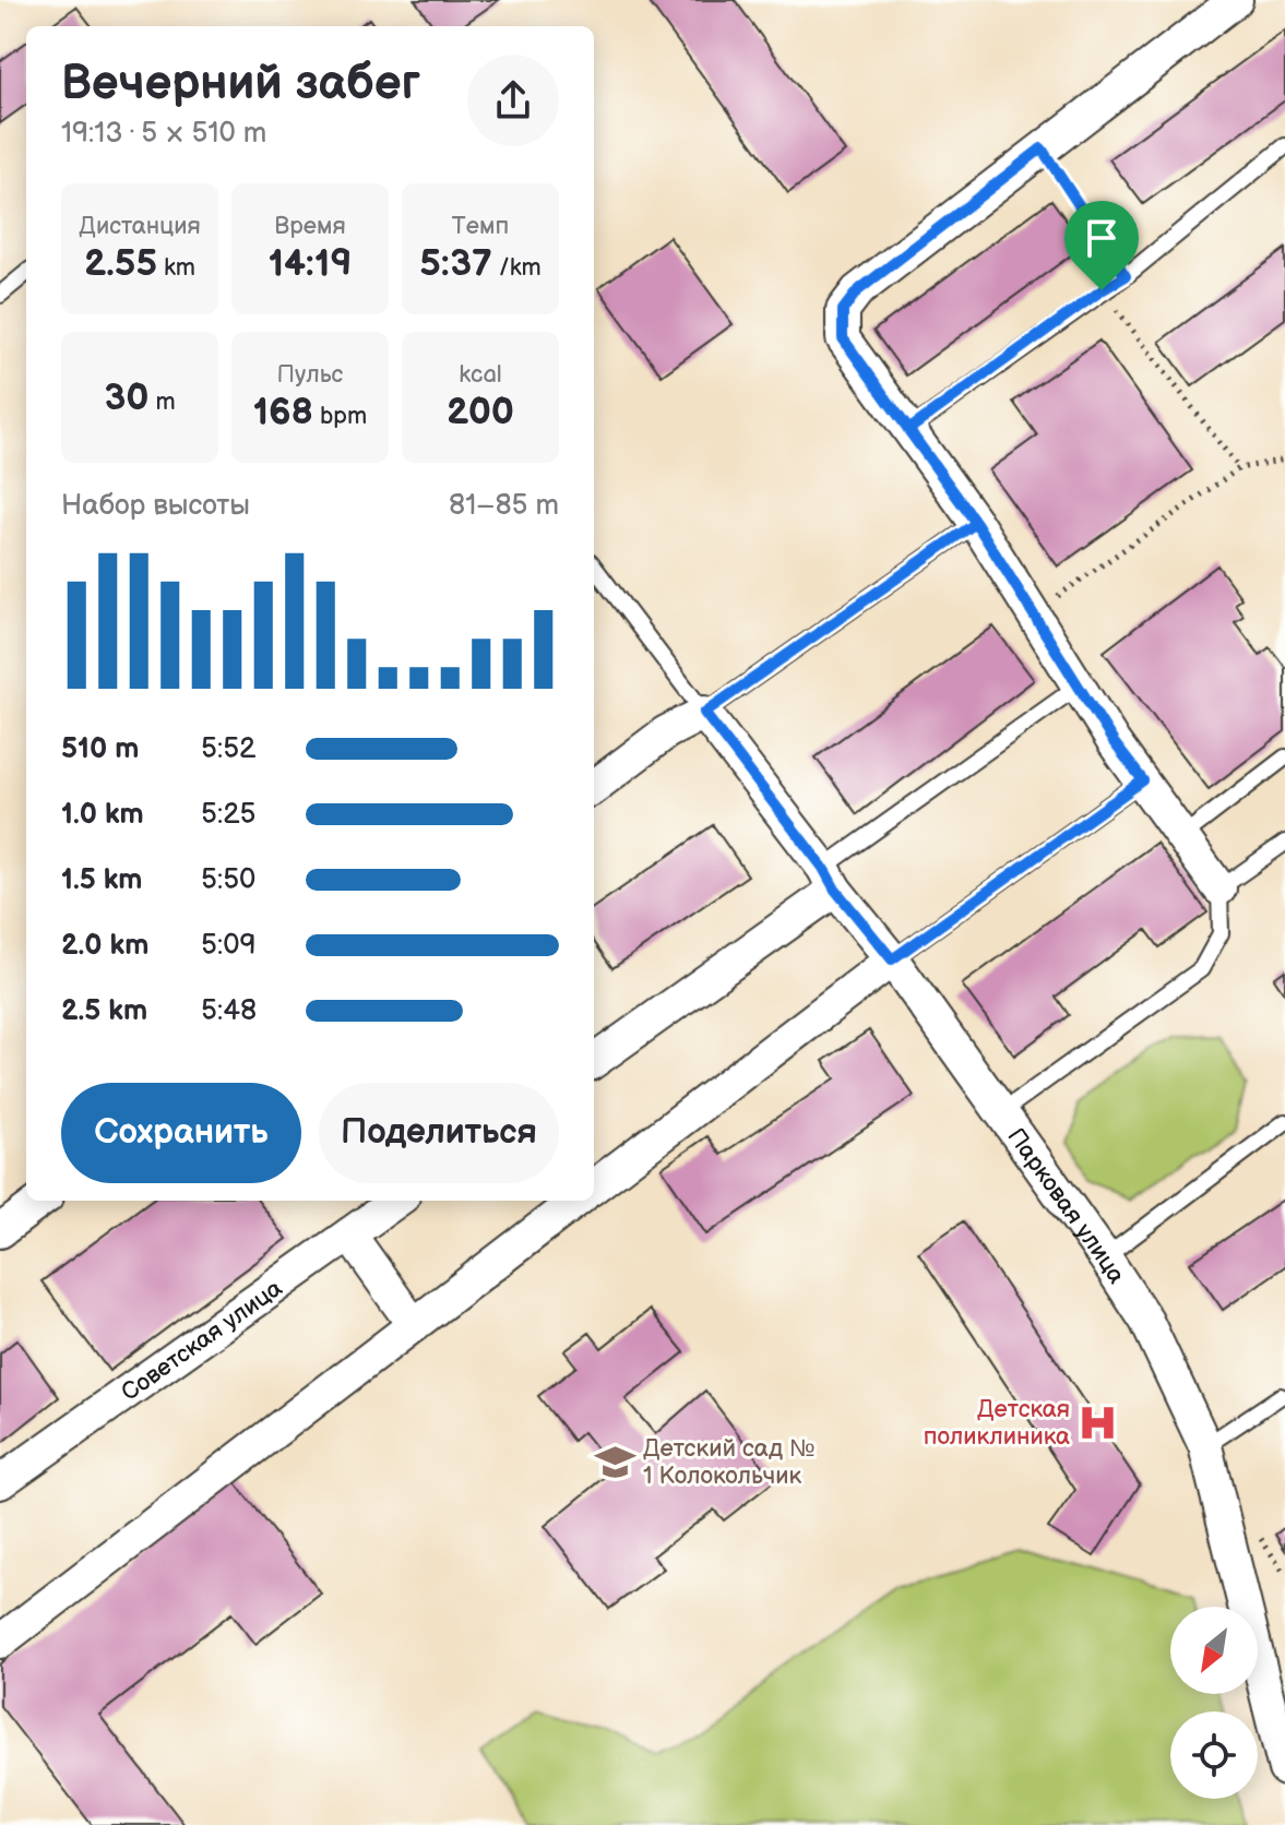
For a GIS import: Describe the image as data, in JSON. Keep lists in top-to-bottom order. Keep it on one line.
{"streets":{"street":["Парковая улица","Советская улица"]},"places":{"hospital":["Детская поликлиника"],"school or university":["Детский сад № 1 Колокольчик"]},"north":"bottom left","page":{"heading":["Вечерний забег","19:13 · 5 × 510 m"],"stats":[["Дистанция","2.55 km"],["Время","14:19"],["Темп","5:37 /km"],["30 m"],["Пульс","168 bpm"],["kcal","200"]],"chart":["Набор высоты","81–85 m"],"list":[{"name":"510 m","note":"5:52"},{"name":"1.0 km","note":"5:25"},{"name":"1.5 km","note":"5:50"},{"name":"2.0 km","note":"5:09"},{"name":"2.5 km","note":"5:48"}],"buttons":["Сохранить","Поделиться"]}}
